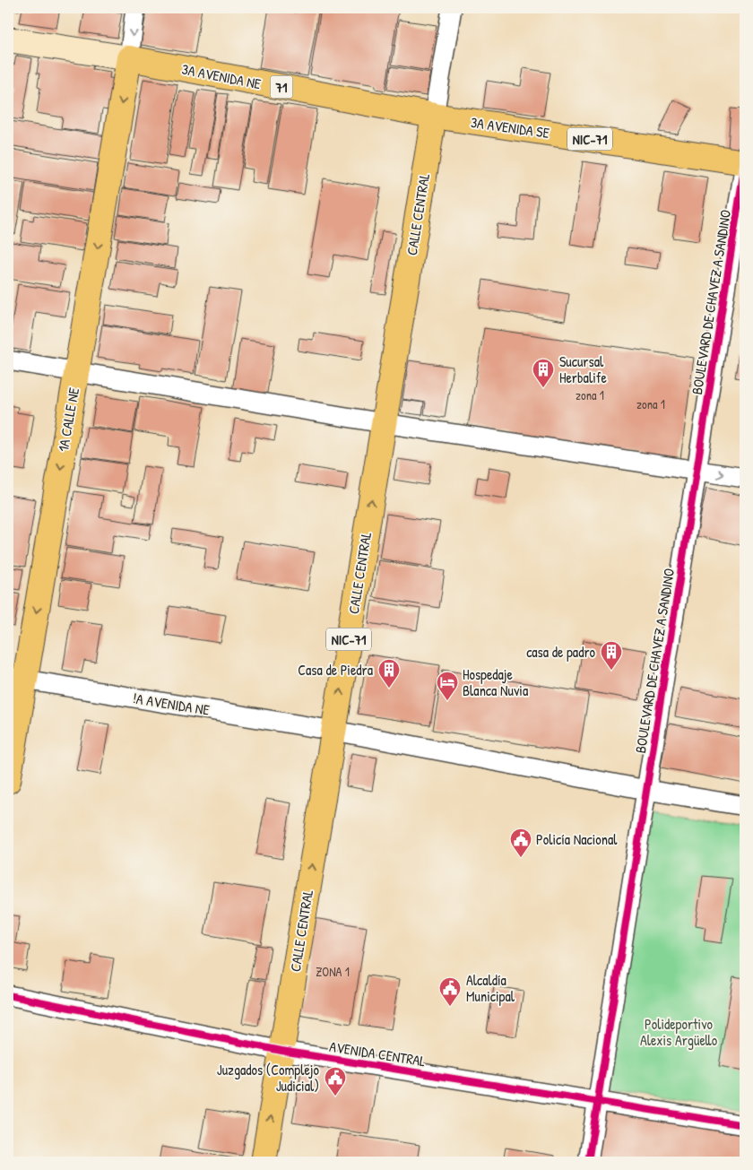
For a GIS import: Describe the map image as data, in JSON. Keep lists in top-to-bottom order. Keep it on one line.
{"streets":{"highway":["3A AVENIDA NE","71","3A AVENIDA SE","NIC-71","CALLE CENTRAL","1A CALLE NE"],"street":["BOULEVARD DE CHAVEZ A SANDINO","!A AVENIDA NE","AVENIDA CENTRAL"]},"crossings":[["3A AVENIDA NE","3A AVENIDA SE"],["3A AVENIDA NE","CALLE CENTRAL"],["3A AVENIDA NE","1A CALLE NE"],["3A AVENIDA SE","CALLE CENTRAL"],["3A AVENIDA SE","BOULEVARD DE CHAVEZ A SANDINO"],["CALLE CENTRAL","!A AVENIDA NE"],["CALLE CENTRAL","AVENIDA CENTRAL"],["BOULEVARD DE CHAVEZ A SANDINO","!A AVENIDA NE"],["BOULEVARD DE CHAVEZ A SANDINO","AVENIDA CENTRAL"],["1A CALLE NE","!A AVENIDA NE"]],"one_way":["CALLE CENTRAL","1A CALLE NE"],"parks":["Polideportivo Alexis Argüello"],"places":{"building":["Sucursal Herbalife","casa de padro","Casa de Piedra"],"hotel":["Hospedaje Blanca Nuvia"],"public building":["Policía Nacional","Alcaldía Municipal","Juzgados (Complejo Judicial)"]},"house_numbers":["zona 1","zona 1","ZONA 1"]}
